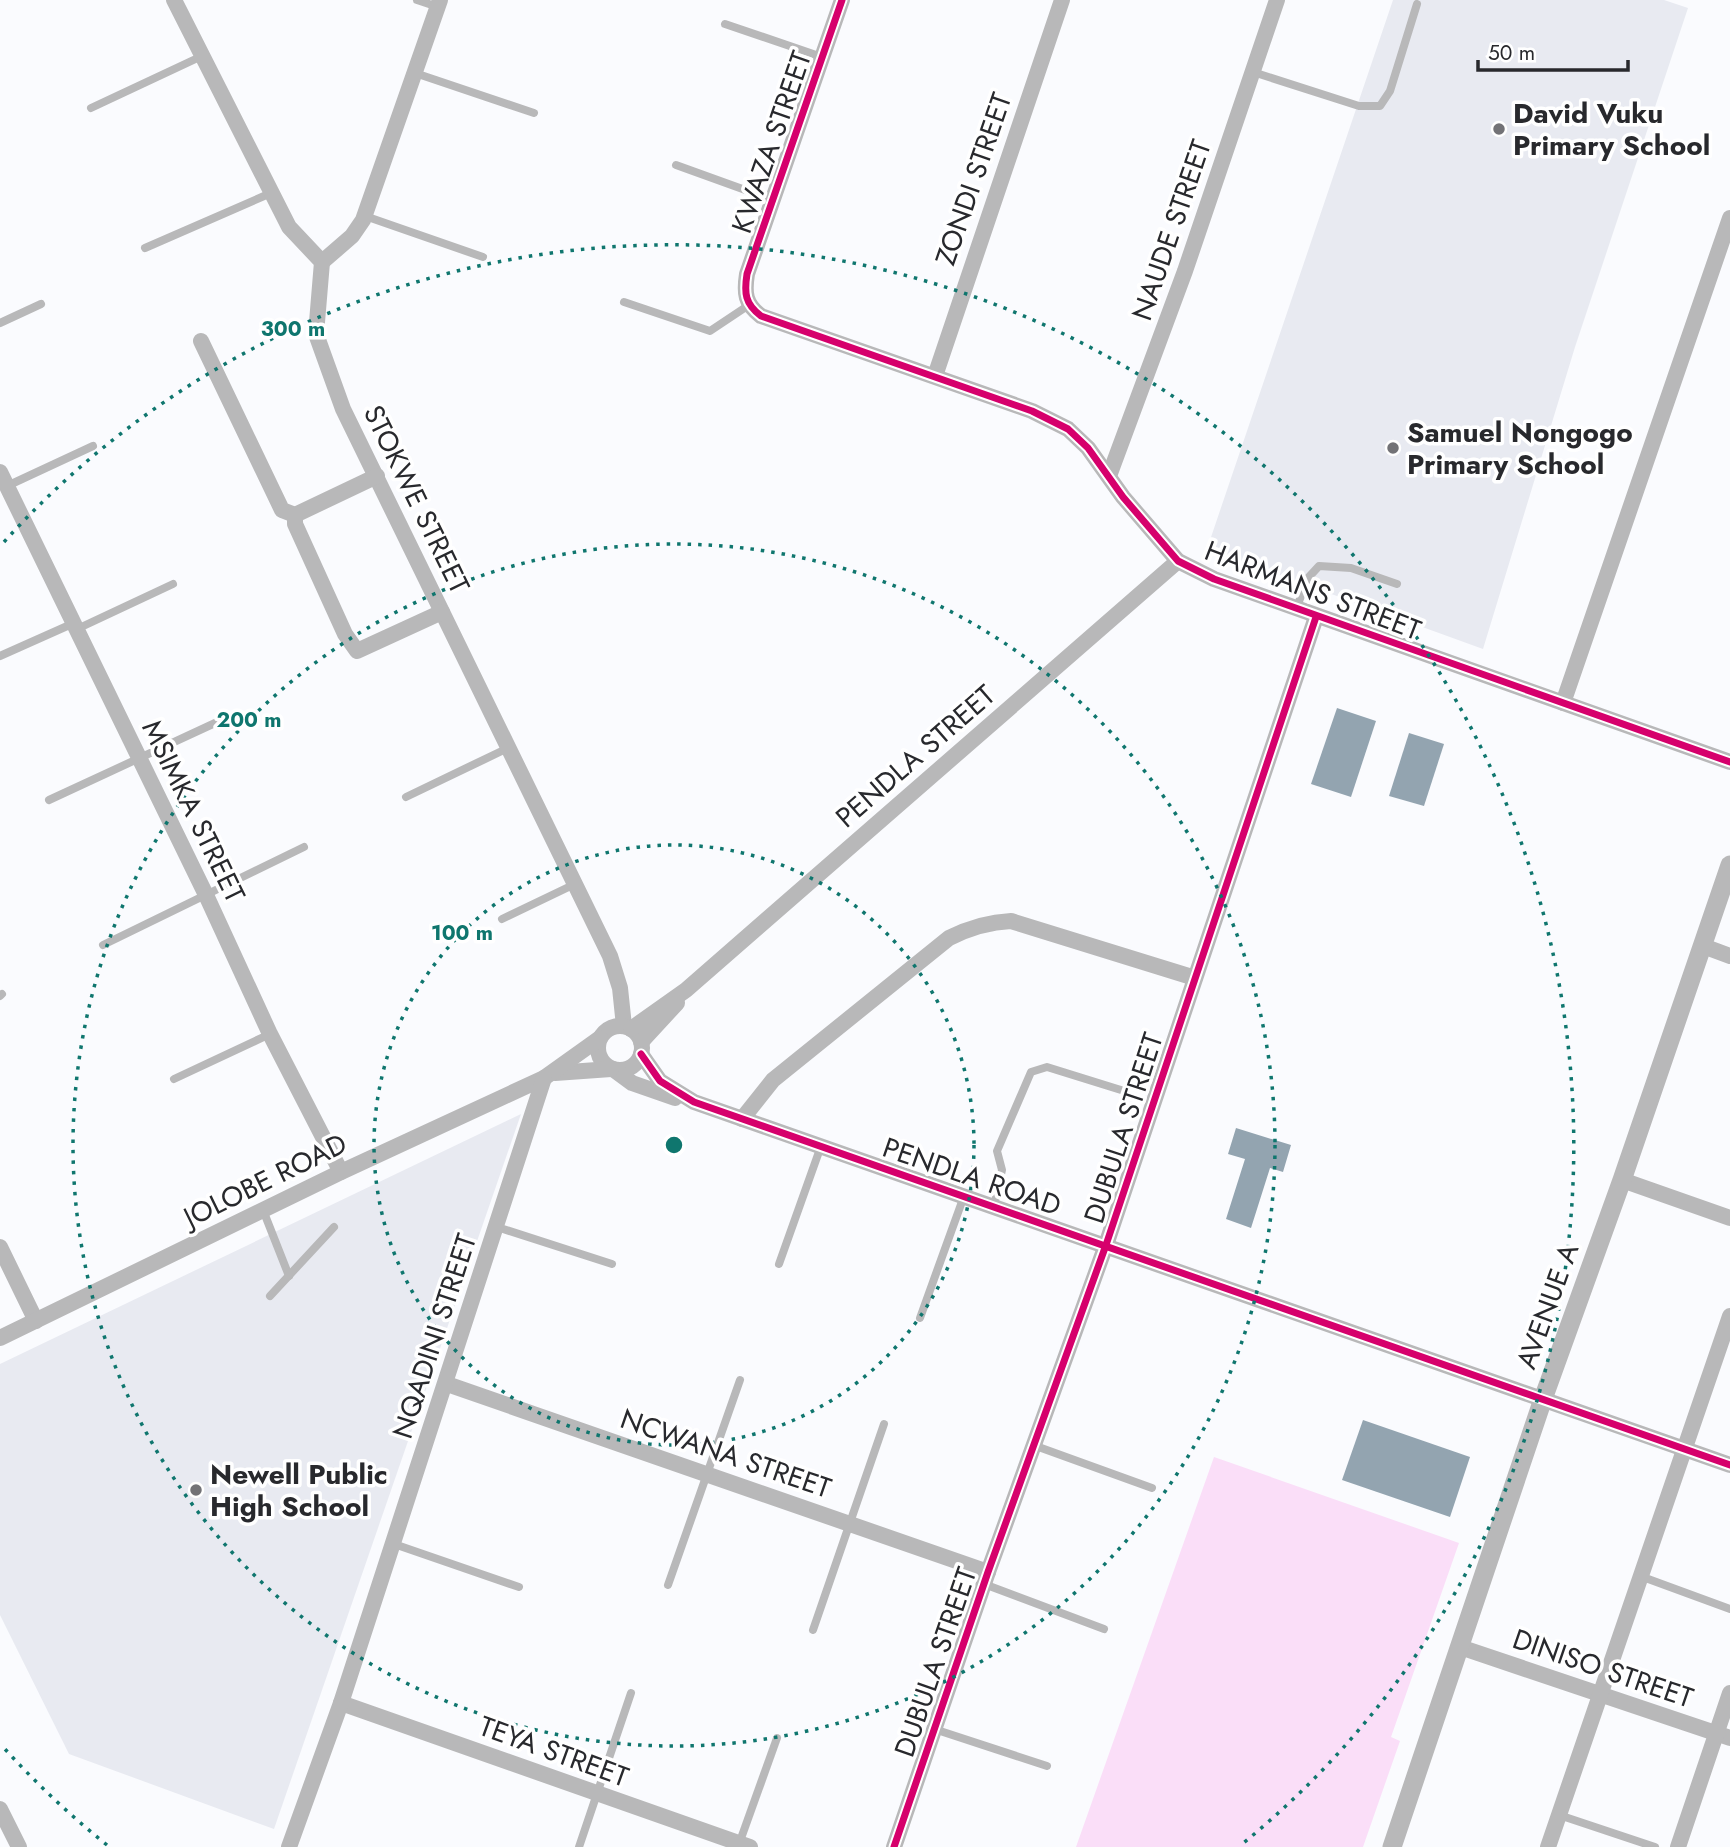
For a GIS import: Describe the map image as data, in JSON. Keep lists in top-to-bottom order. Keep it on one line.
{"streets":{"street":["KWAZA STREET","ZONDI STREET","NAUDE STREET","STOKWE STREET","HARMANS STREET","PENDLA STREET","MSIMKA STREET","DUBULA STREET","PENDLA ROAD","JOLOBE ROAD","AVENUE A","NQADINI STREET","NCWANA STREET","DINISO STREET","TEYA STREET"]},"crossings":[["KWAZA STREET","HARMANS STREET"],["ZONDI STREET","HARMANS STREET"],["NAUDE STREET","HARMANS STREET"],["STOKWE STREET","PENDLA STREET"],["STOKWE STREET","PENDLA ROAD"],["STOKWE STREET","JOLOBE ROAD"],["HARMANS STREET","PENDLA STREET"],["HARMANS STREET","DUBULA STREET"],["PENDLA STREET","PENDLA ROAD"],["PENDLA STREET","JOLOBE ROAD"],["MSIMKA STREET","JOLOBE ROAD"],["DUBULA STREET","PENDLA ROAD"],["DUBULA STREET","NCWANA STREET"],["PENDLA ROAD","JOLOBE ROAD"],["PENDLA ROAD","AVENUE A"],["JOLOBE ROAD","NQADINI STREET"],["AVENUE A","DINISO STREET"],["NQADINI STREET","NCWANA STREET"],["NQADINI STREET","TEYA STREET"]],"places":["David Vuku Primary School","Samuel Nongogo Primary School","Newell Public High School"],"scale_bar":"50 m","rings":["300 m","200 m","100 m"]}
